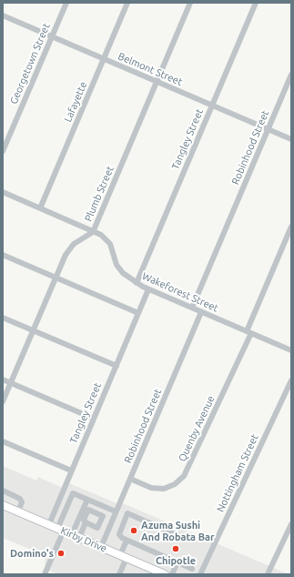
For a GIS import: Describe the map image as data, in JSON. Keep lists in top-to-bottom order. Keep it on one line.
{"streets":{"main road":["Kirby Drive"],"street":["Georgetown Street","Belmont Street","Lafayette","Tangley Street","Robinhood Street","Plumb Street","Wakeforest Street","Quenby Avenue","Nottingham Street"]},"crossings":[["Georgetown Street","Belmont Street"],["Belmont Street","Lafayette"],["Belmont Street","Tangley Street"],["Belmont Street","Robinhood Street"],["Belmont Street","Plumb Street"],["Lafayette","Wakeforest Street"],["Tangley Street","Wakeforest Street"],["Tangley Street","Kirby Drive"],["Robinhood Street","Wakeforest Street"],["Robinhood Street","Quenby Avenue"],["Robinhood Street","Kirby Drive"],["Plumb Street","Wakeforest Street"],["Wakeforest Street","Quenby Avenue"]],"places":["Azuma Sushi And Robata Bar","Chipotle","Domino's"]}
